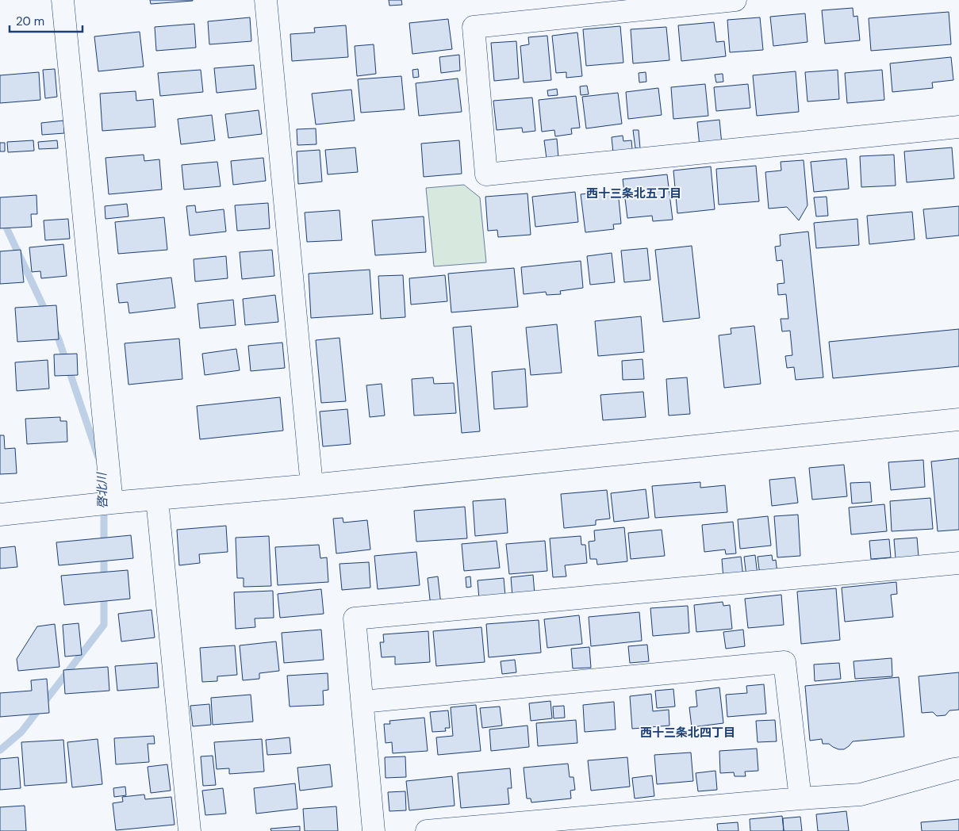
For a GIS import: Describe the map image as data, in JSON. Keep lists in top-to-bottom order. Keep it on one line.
{"districts":["西十三条北五丁目","西十三条北四丁目"],"water":["啓北川"],"scale_bar":"20 m"}
